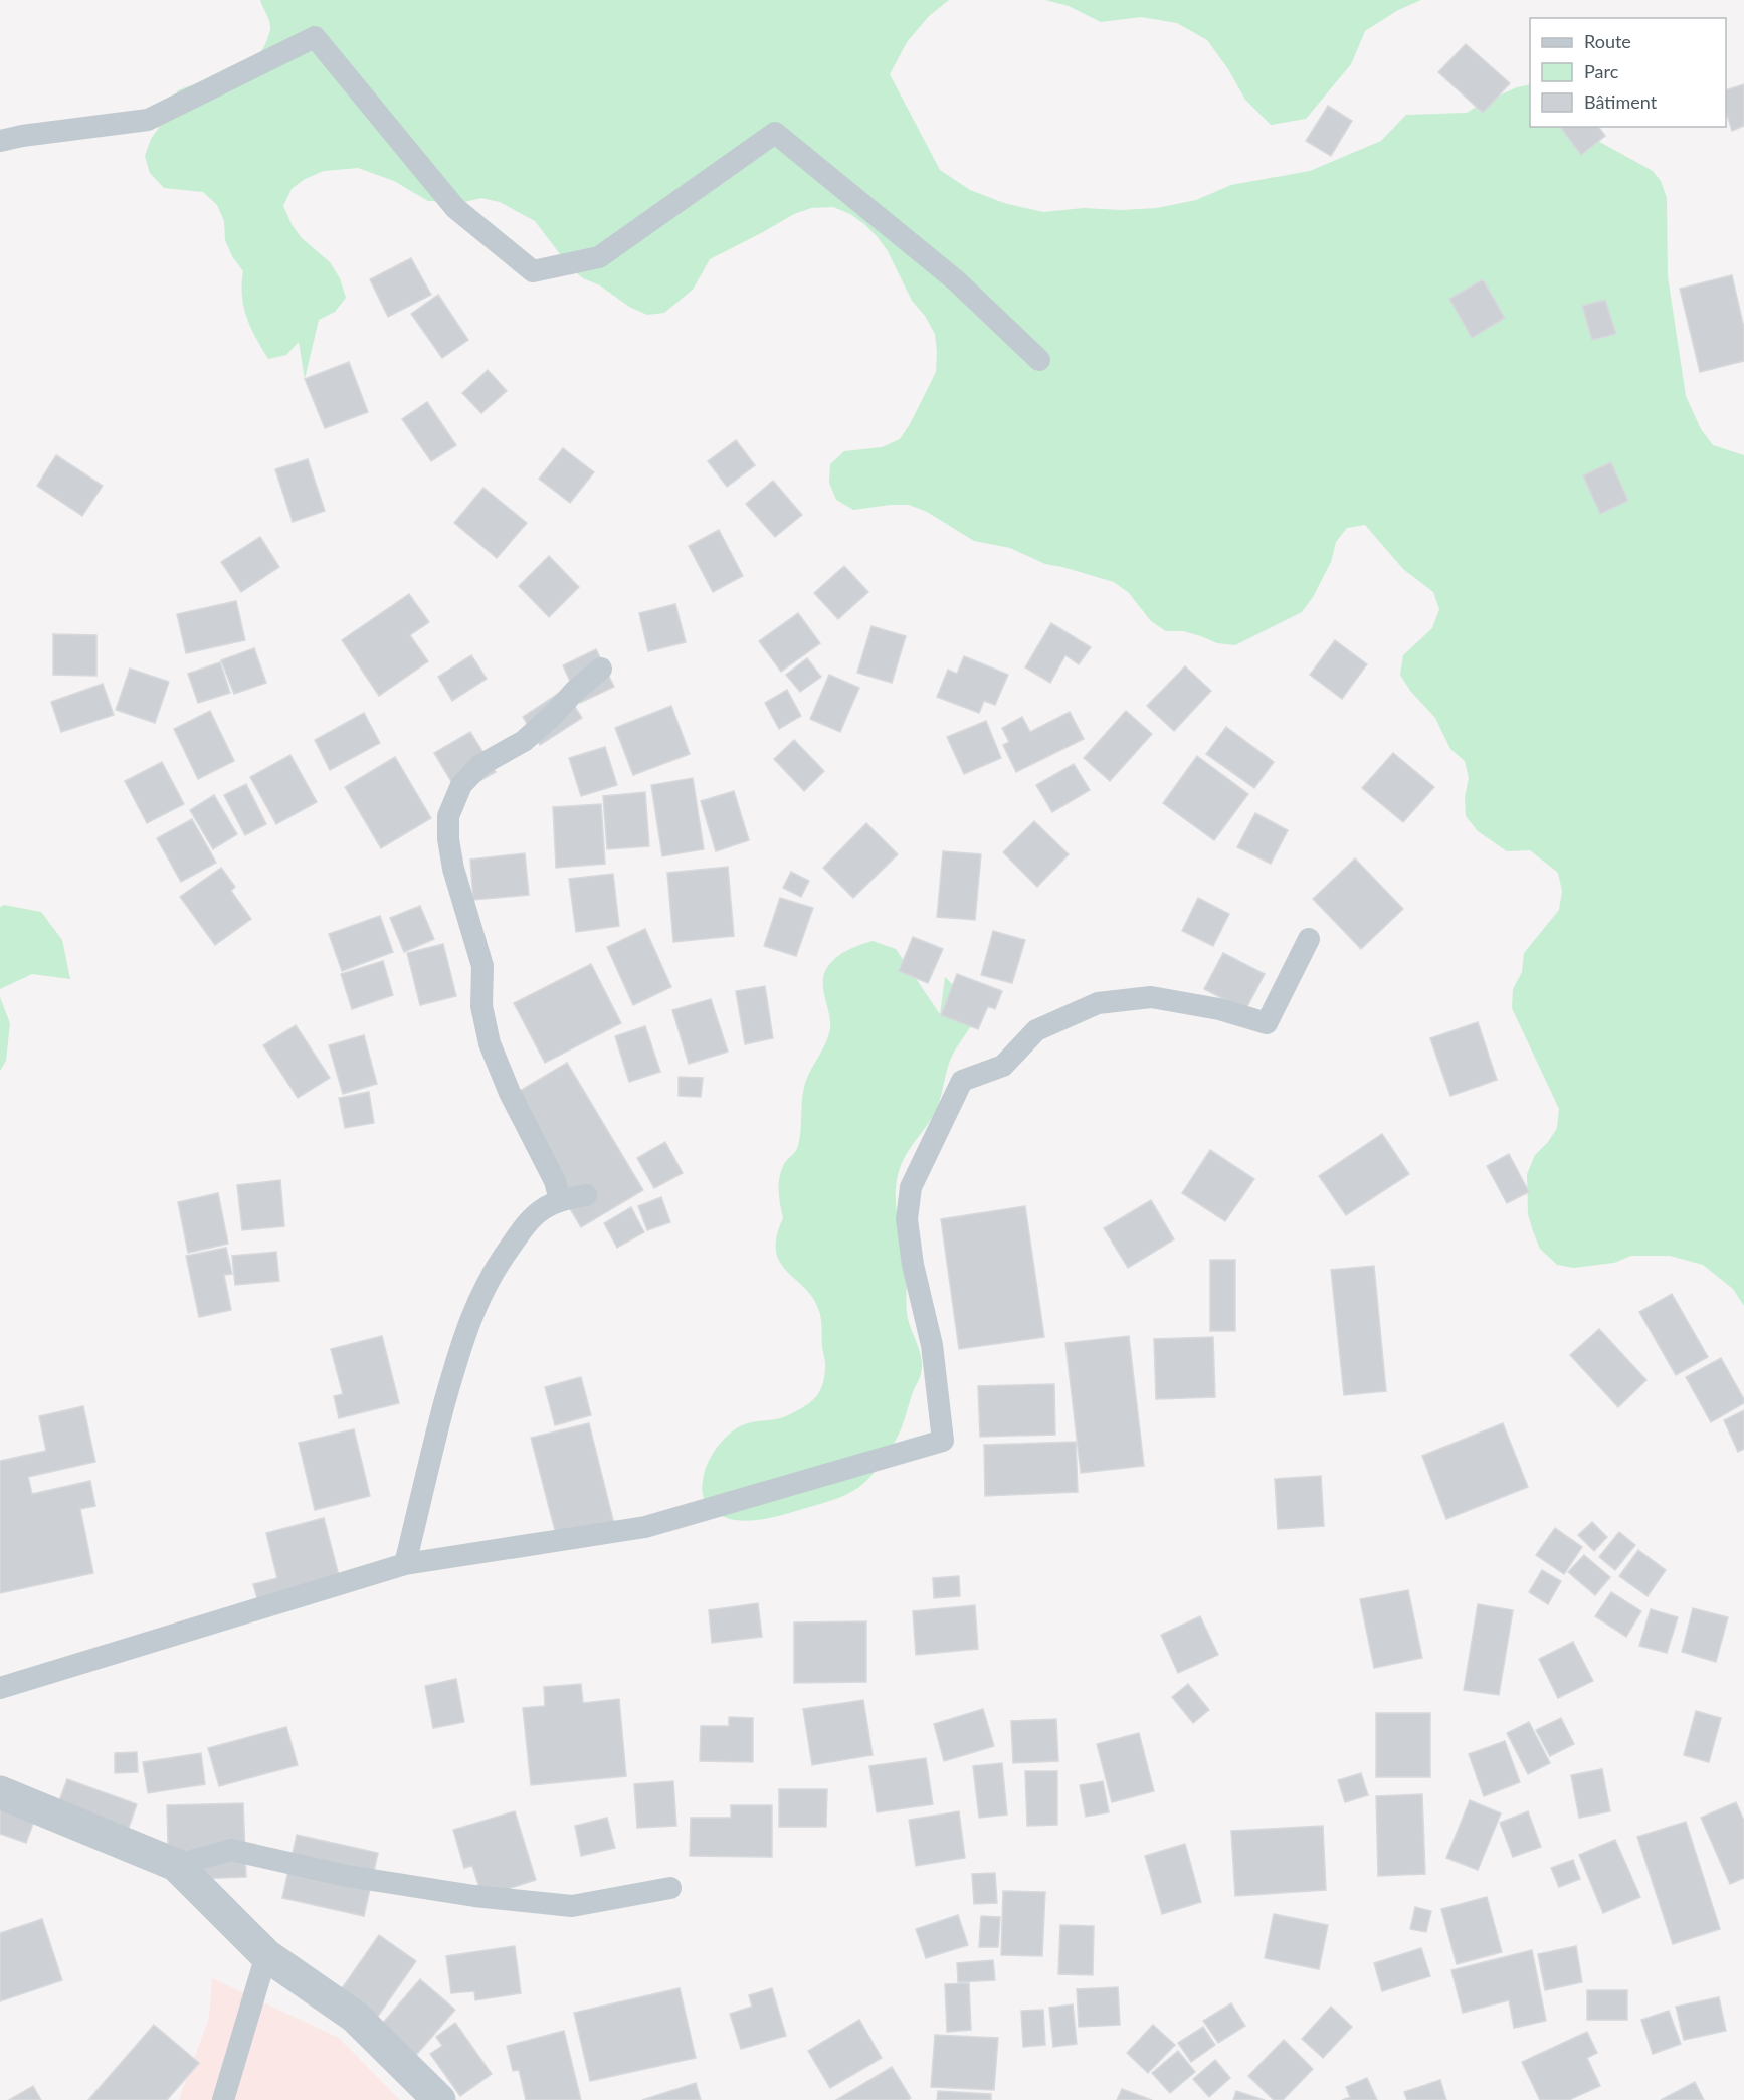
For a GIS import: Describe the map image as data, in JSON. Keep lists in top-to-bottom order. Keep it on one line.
{"legend":["Route","Parc","Bâtiment"]}
